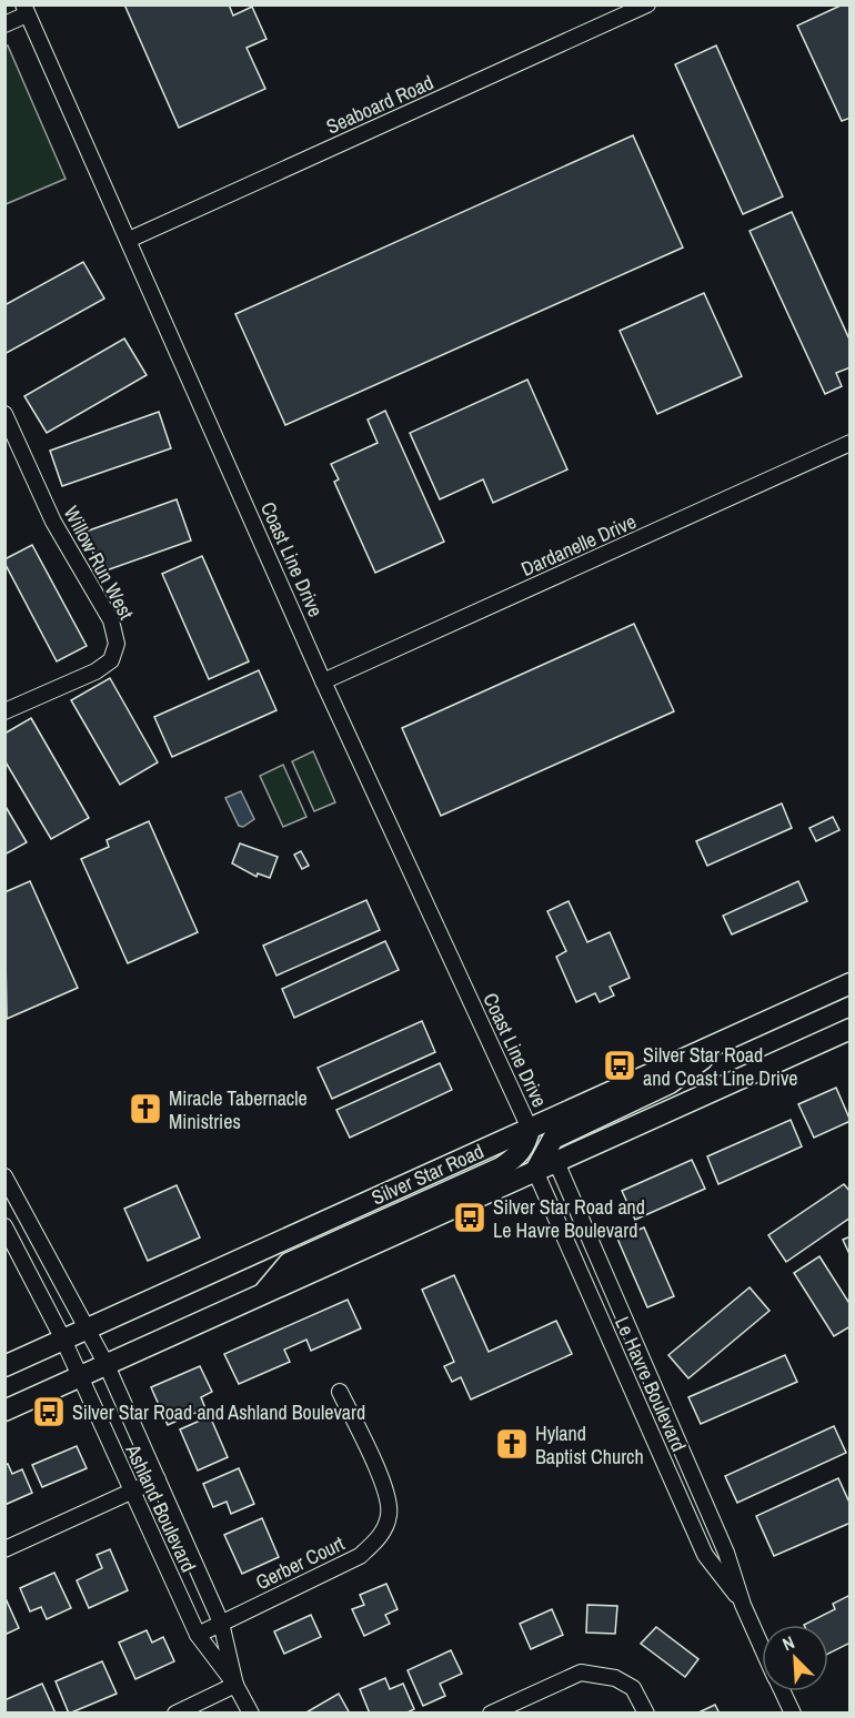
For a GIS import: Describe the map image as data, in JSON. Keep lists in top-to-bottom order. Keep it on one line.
{"streets":{"main road":["Silver Star Road"],"street":["Seaboard Road","Dardanelle Drive","Coast Line Drive","Willow Run West","Le Havre Boulevard","Ashland Boulevard","Gerber Court"]},"crossings":[["Seaboard Road","Coast Line Drive"],["Dardanelle Drive","Coast Line Drive"],["Coast Line Drive","Silver Star Road"],["Silver Star Road","Le Havre Boulevard"],["Silver Star Road","Ashland Boulevard"],["Ashland Boulevard","Gerber Court"]],"places":{"bus stop":["Silver Star Road and Coast Line Drive","Silver Star Road and Le Havre Boulevard","Silver Star Road and Ashland Boulevard"],"church":["Miracle Tabernacle Ministries","Hyland Baptist Church"]},"north":"top left"}
